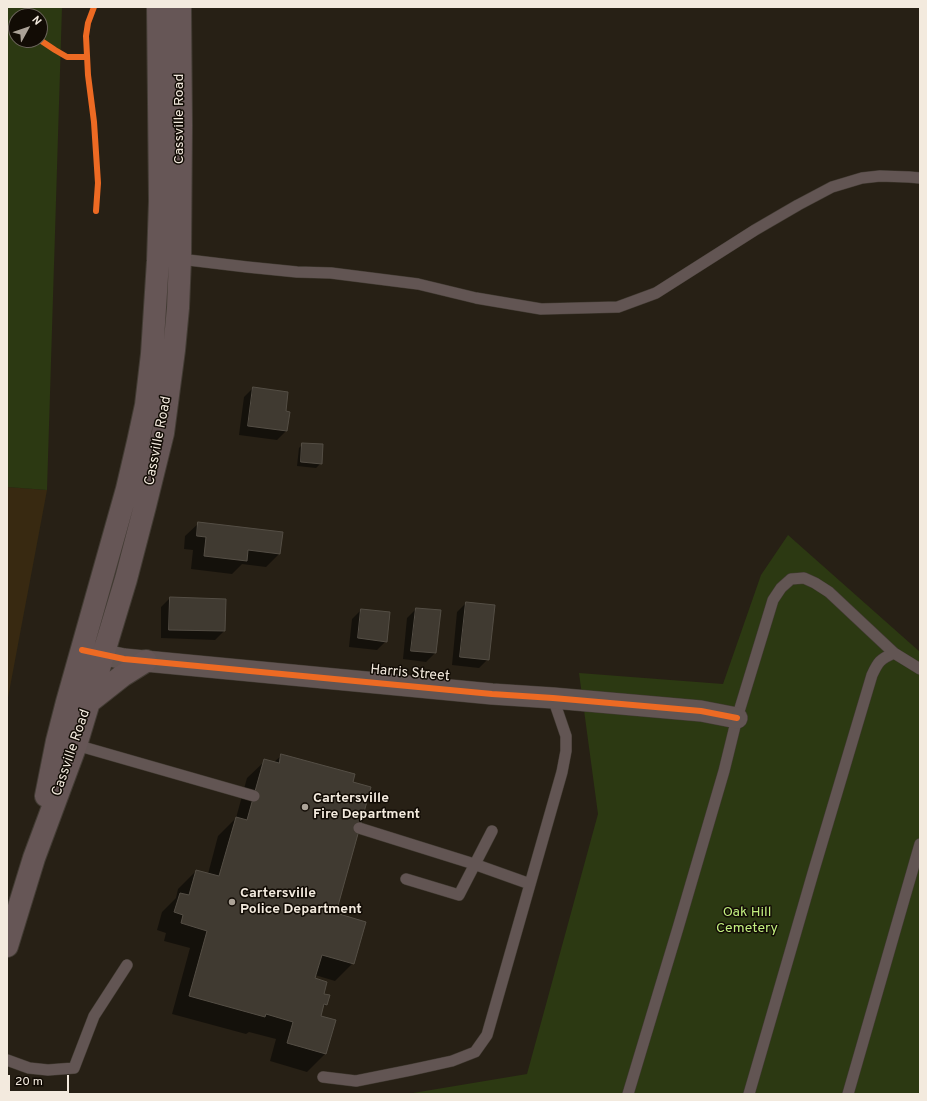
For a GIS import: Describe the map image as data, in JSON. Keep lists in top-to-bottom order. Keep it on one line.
{"streets":{"main road":["Cassville Road"],"street":["Harris Street"]},"crossings":[["Cassville Road","Harris Street"]],"parks":["Oak Hill Cemetery"],"places":["Cartersville Fire Department","Cartersville Police Department"],"scale_bar":"20 m","north":"top right"}
